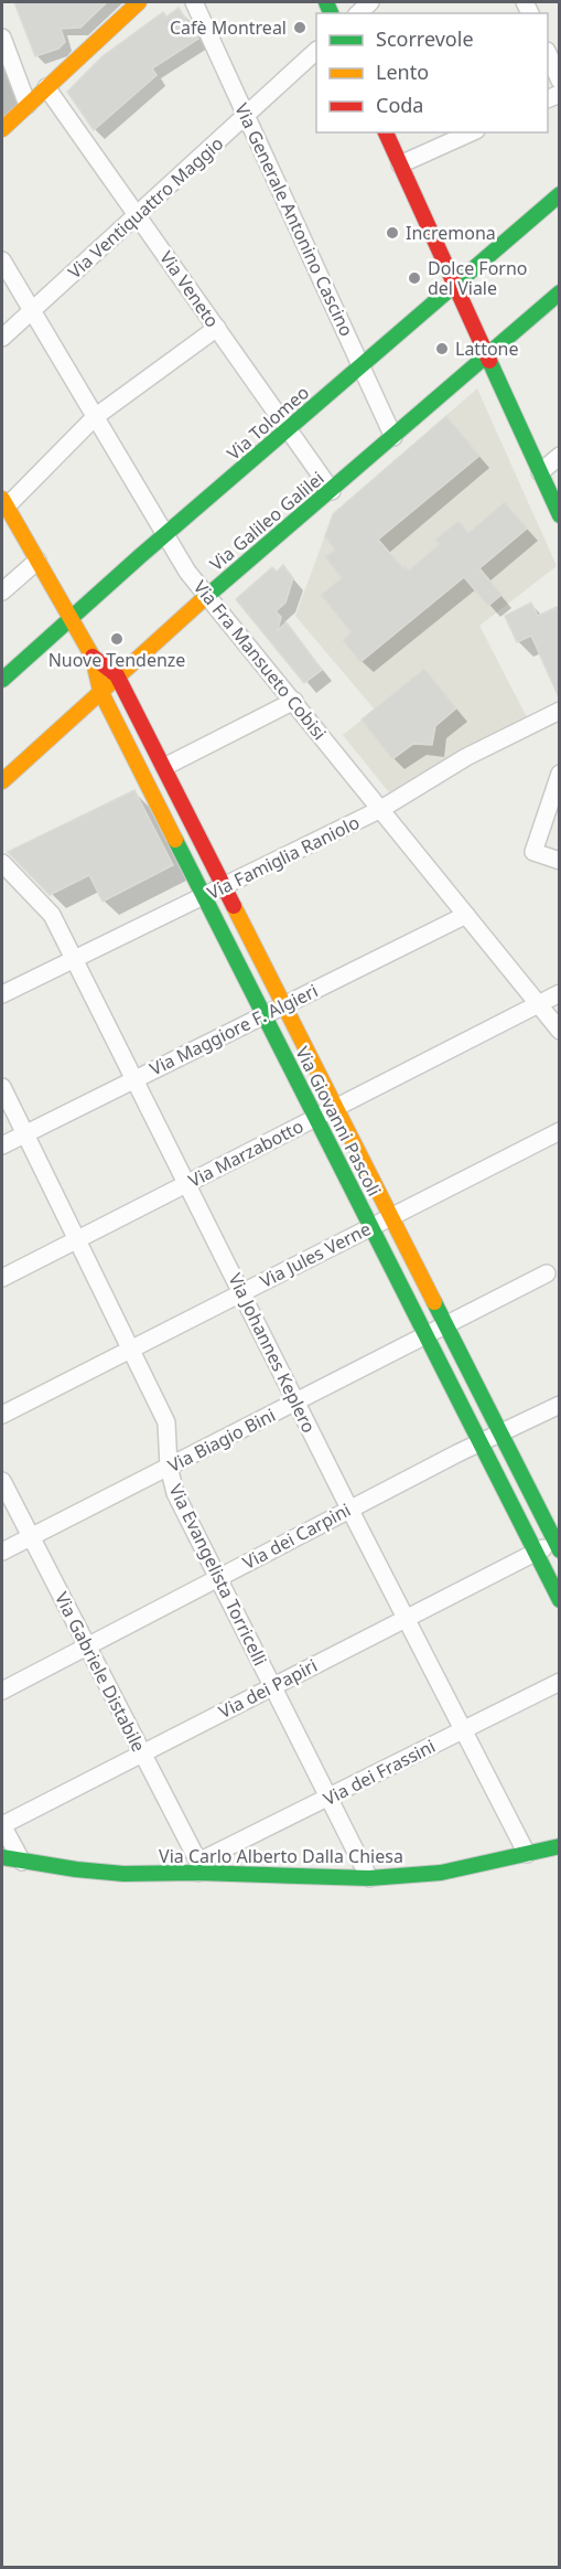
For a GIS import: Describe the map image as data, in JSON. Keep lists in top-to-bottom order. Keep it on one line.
{"streets":{"street":["Via Ventiquattro Maggio","Via Generale Antonino Cascino","Via Veneto","Via Tolomeo","Via Galileo Galilei","Via Fra Mansueto Cobisi","Via Famiglia Raniolo","Via Maggiore F. Algieri","Via Giovanni Pascoli","Via Marzabotto","Via Jules Verne","Via Johannes Keplero","Via Biagio Bini","Via dei Carpini","Via Evangelista Torricelli","Via Gabriele Distabile","Via dei Papiri","Via dei Frassini","Via Carlo Alberto Dalla Chiesa"]},"crossings":[["Via Ventiquattro Maggio","Via Generale Antonino Cascino"],["Via Ventiquattro Maggio","Via Veneto"],["Via Ventiquattro Maggio","Via Fra Mansueto Cobisi"],["Via Generale Antonino Cascino","Via Tolomeo"],["Via Generale Antonino Cascino","Via Galileo Galilei"],["Via Veneto","Via Tolomeo"],["Via Veneto","Via Galileo Galilei"],["Via Tolomeo","Via Fra Mansueto Cobisi"],["Via Tolomeo","Via Giovanni Pascoli"],["Via Galileo Galilei","Via Fra Mansueto Cobisi"],["Via Galileo Galilei","Via Giovanni Pascoli"],["Via Fra Mansueto Cobisi","Via Famiglia Raniolo"],["Via Fra Mansueto Cobisi","Via Maggiore F. Algieri"],["Via Fra Mansueto Cobisi","Via Marzabotto"],["Via Famiglia Raniolo","Via Giovanni Pascoli"],["Via Famiglia Raniolo","Via Johannes Keplero"],["Via Maggiore F. Algieri","Via Giovanni Pascoli"],["Via Maggiore F. Algieri","Via Johannes Keplero"],["Via Maggiore F. Algieri","Via Evangelista Torricelli"],["Via Giovanni Pascoli","Via Marzabotto"],["Via Giovanni Pascoli","Via Jules Verne"],["Via Giovanni Pascoli","Via Biagio Bini"],["Via Giovanni Pascoli","Via dei Carpini"],["Via Giovanni Pascoli","Via dei Papiri"],["Via Marzabotto","Via Johannes Keplero"],["Via Marzabotto","Via Evangelista Torricelli"],["Via Jules Verne","Via Johannes Keplero"],["Via Jules Verne","Via Evangelista Torricelli"],["Via Johannes Keplero","Via Biagio Bini"],["Via Johannes Keplero","Via dei Carpini"],["Via Johannes Keplero","Via dei Papiri"],["Via Johannes Keplero","Via dei Frassini"],["Via Johannes Keplero","Via Carlo Alberto Dalla Chiesa"],["Via Biagio Bini","Via Evangelista Torricelli"],["Via Biagio Bini","Via Gabriele Distabile"],["Via dei Carpini","Via Evangelista Torricelli"],["Via dei Carpini","Via Gabriele Distabile"],["Via Evangelista Torricelli","Via dei Papiri"],["Via Evangelista Torricelli","Via dei Frassini"],["Via Evangelista Torricelli","Via Carlo Alberto Dalla Chiesa"],["Via Gabriele Distabile","Via dei Papiri"],["Via Gabriele Distabile","Via dei Frassini"],["Via Gabriele Distabile","Via Carlo Alberto Dalla Chiesa"],["Via dei Frassini","Via Carlo Alberto Dalla Chiesa"]],"places":["Cafè Montreal","Incremona","Dolce Forno del Viale","Lattone","Nuove Tendenze"],"legend":["Scorrevole","Lento","Coda"]}
